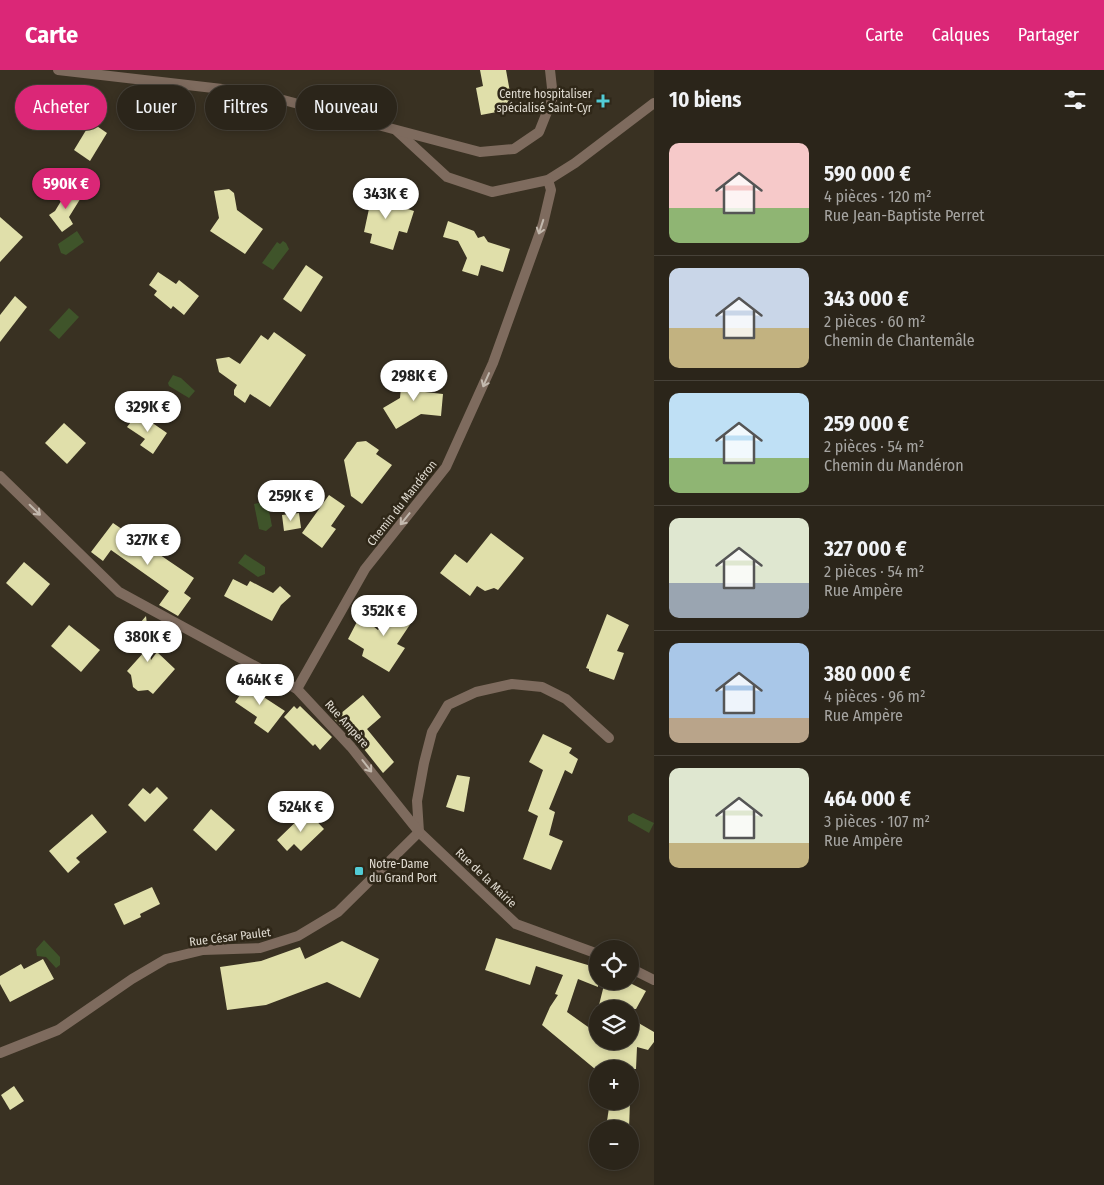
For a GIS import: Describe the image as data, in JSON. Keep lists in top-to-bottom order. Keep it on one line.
{"streets":{"street":["Chemin du Mandéron","Rue Ampère","Rue de la Mairie","Rue César Paulet"]},"crossings":[["Chemin du Mandéron","Rue Ampère"],["Rue Ampère","Rue de la Mairie"],["Rue Ampère","Rue César Paulet"],["Rue de la Mairie","Rue César Paulet"]],"one_way":["Chemin du Mandéron","Rue Ampère"],"places":{"health":["Centre hospitaliser spécialisé Saint-Cyr"],"transit":["Notre-Dame du Grand Port"]},"page":{"header":"Carte","nav":["Carte","Calques","Partager"],"heading":"10 biens","chip":["Acheter","Louer","Filtres","Nouveau"],"list":[{"name":"590 000 €","note":"4 pièces · 120 m² · Rue Jean-Baptiste Perret"},{"name":"343 000 €","note":"2 pièces · 60 m² · Chemin de Chantemâle"},{"name":"259 000 €","note":"2 pièces · 54 m² · Chemin du Mandéron"},{"name":"327 000 €","note":"2 pièces · 54 m² · Rue Ampère"},{"name":"380 000 €","note":"4 pièces · 96 m² · Rue Ampère"},{"name":"464 000 €","note":"3 pièces · 107 m² · Rue Ampère"}],"price":["590K €","343K €","298K €","329K €","259K €","327K €","352K €","380K €","464K €","524K €"],"map_buttons":["+","−"]}}
